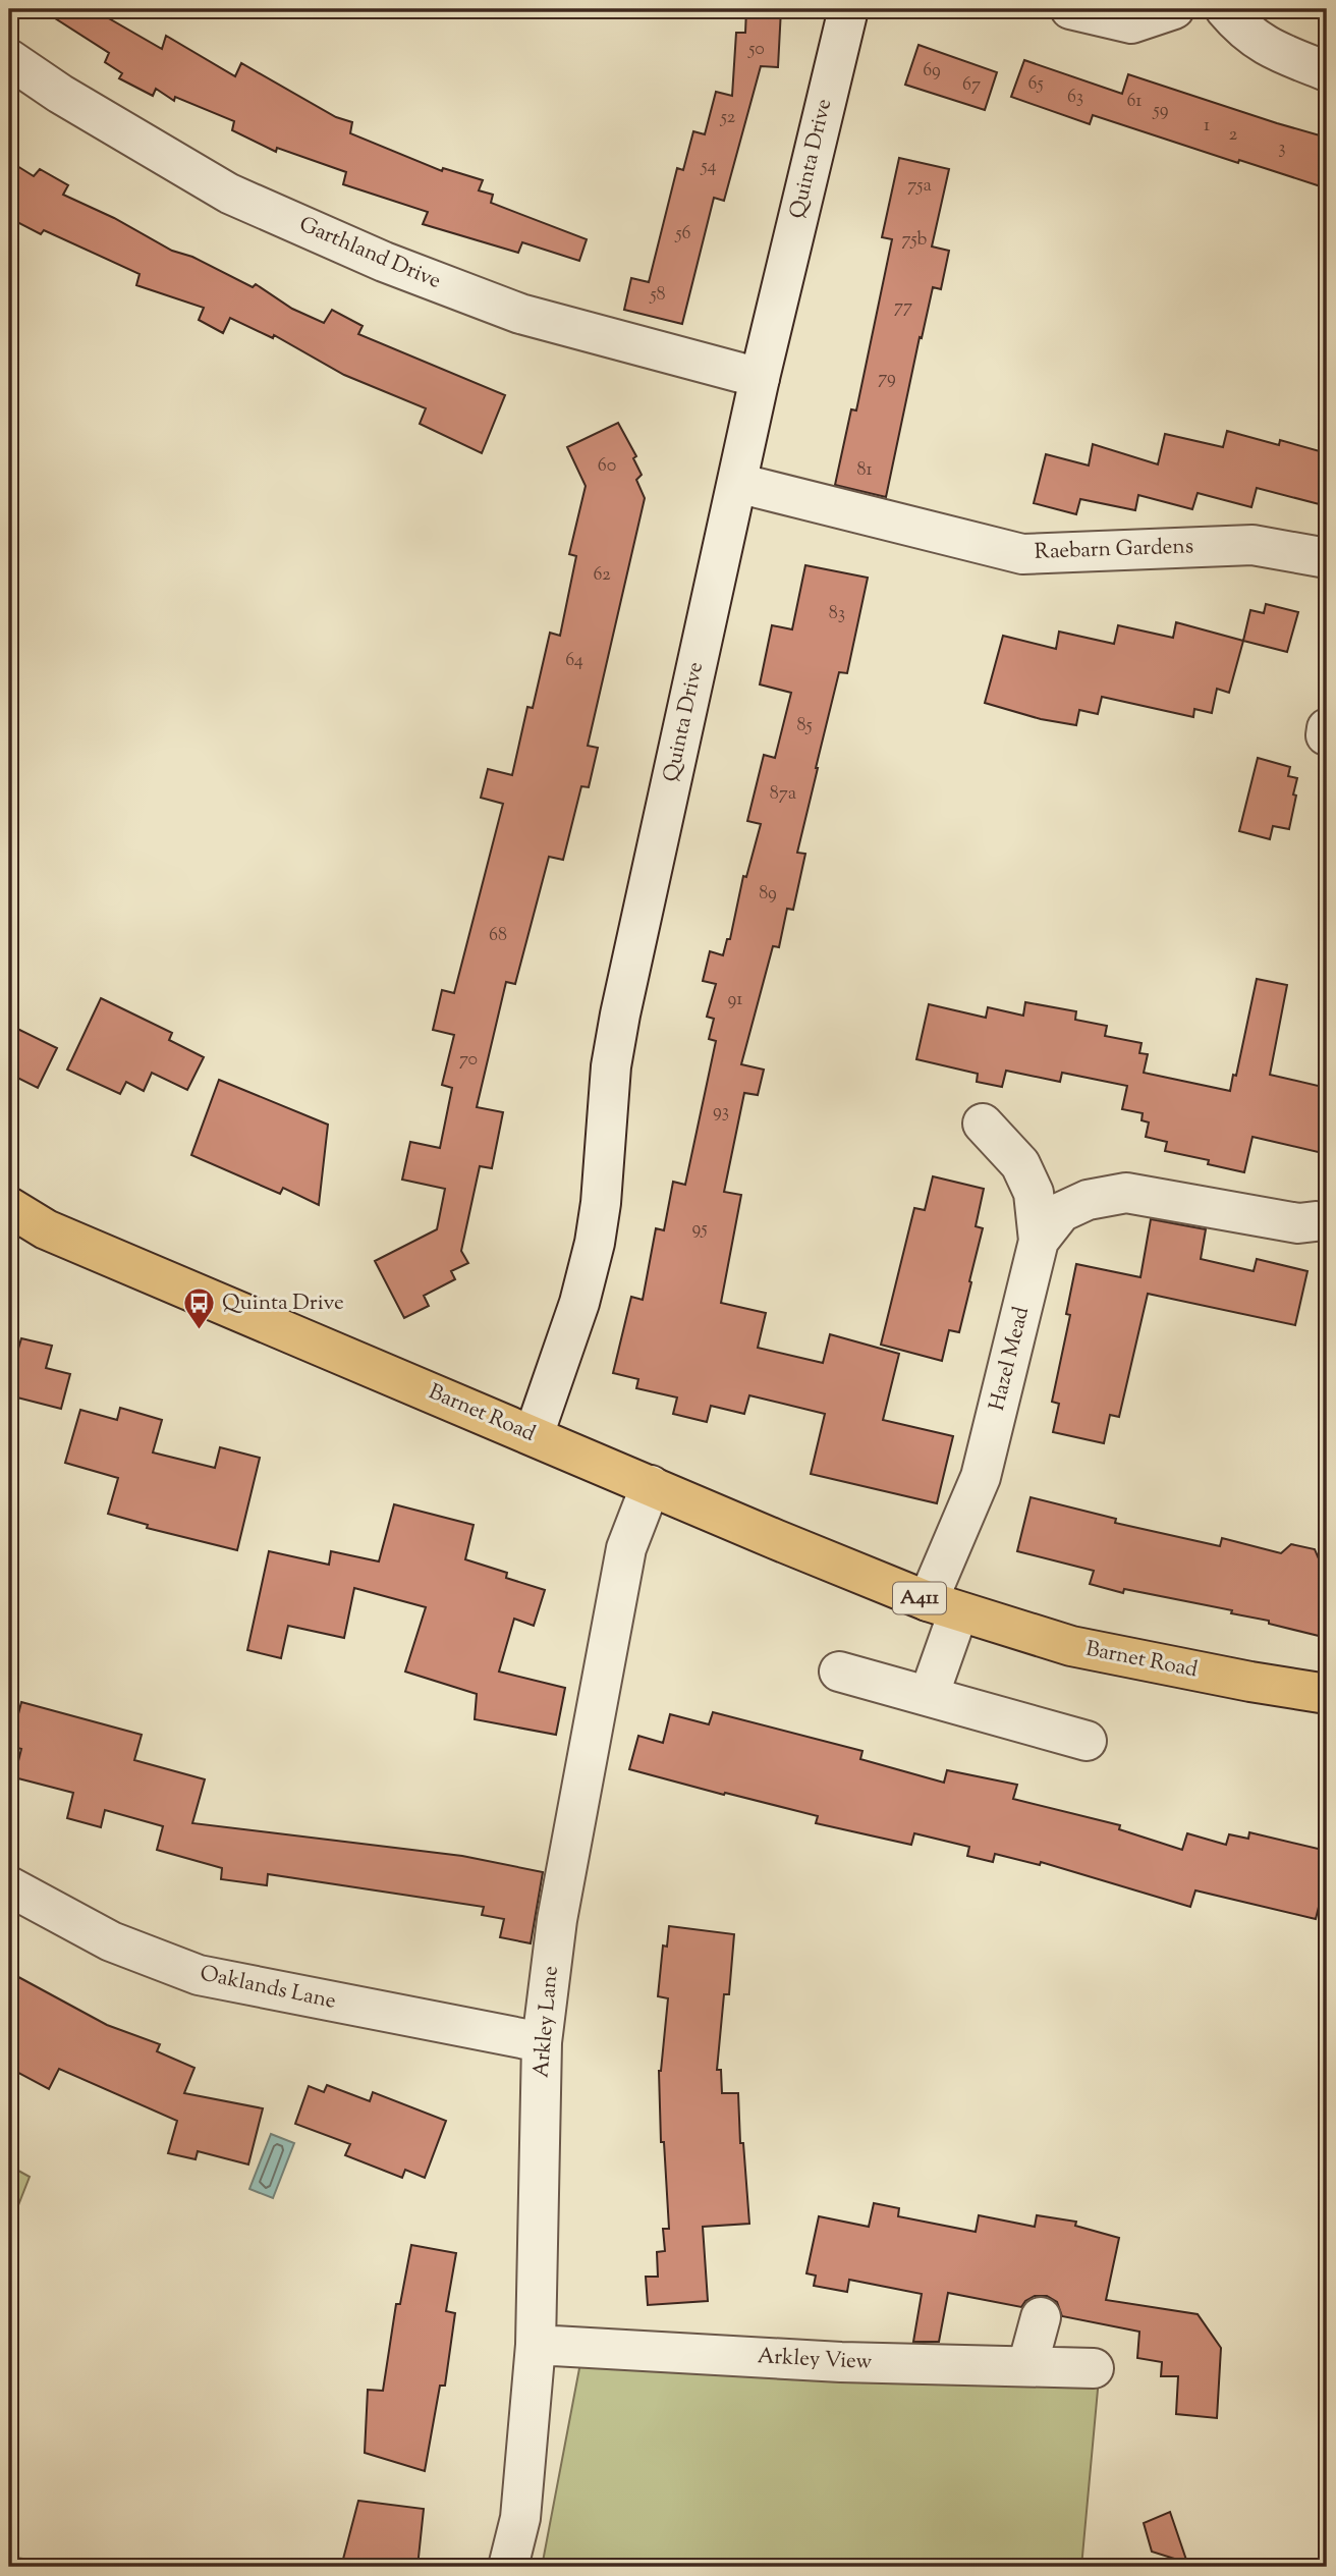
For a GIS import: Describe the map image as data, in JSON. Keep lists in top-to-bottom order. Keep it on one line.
{"streets":{"main road":["Barnet Road","A411"],"street":["Quinta Drive","Garthland Drive","Raebarn Gardens","Hazel Mead","Oaklands Lane","Arkley Lane","Arkley View"]},"crossings":[["Quinta Drive","Garthland Drive"],["Quinta Drive","Raebarn Gardens"],["Quinta Drive","Barnet Road"],["Hazel Mead","Barnet Road"],["Barnet Road","Arkley Lane"],["Oaklands Lane","Arkley Lane"],["Arkley Lane","Arkley View"]],"places":{"bus stop":["Quinta Drive"]},"house_numbers":["50","69","65","67","63","61","59","52","1","2","3","54","75a","56","75b","58","77","79","60","81","62","83","64","85","87a","89","68","91","70","93","95"]}
